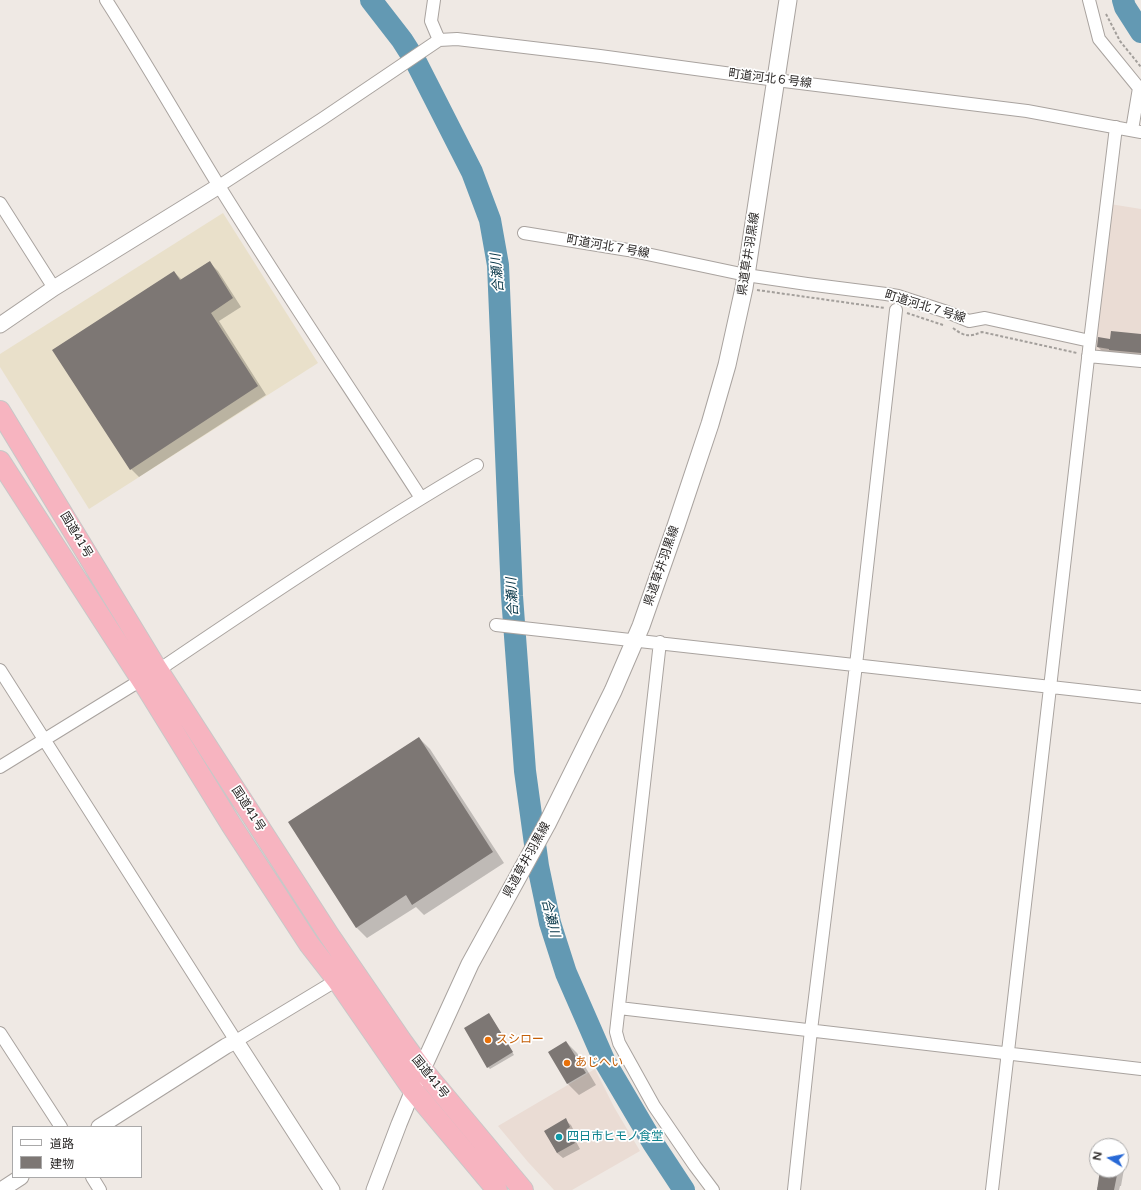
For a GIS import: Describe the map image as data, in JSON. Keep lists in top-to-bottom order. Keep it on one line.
{"streets":{"highway":["国道41号"],"main road":["県道草井羽黒線"],"street":["町道河北６号線","町道河北７号線"]},"crossings":[["町道河北６号線","県道草井羽黒線"],["町道河北７号線","県道草井羽黒線"],["県道草井羽黒線","国道41号"]],"water":["合瀬川"],"places":["スシロー","あじへい","四日市ヒモノ食堂"],"legend":["道路","建物"],"north":"left"}
